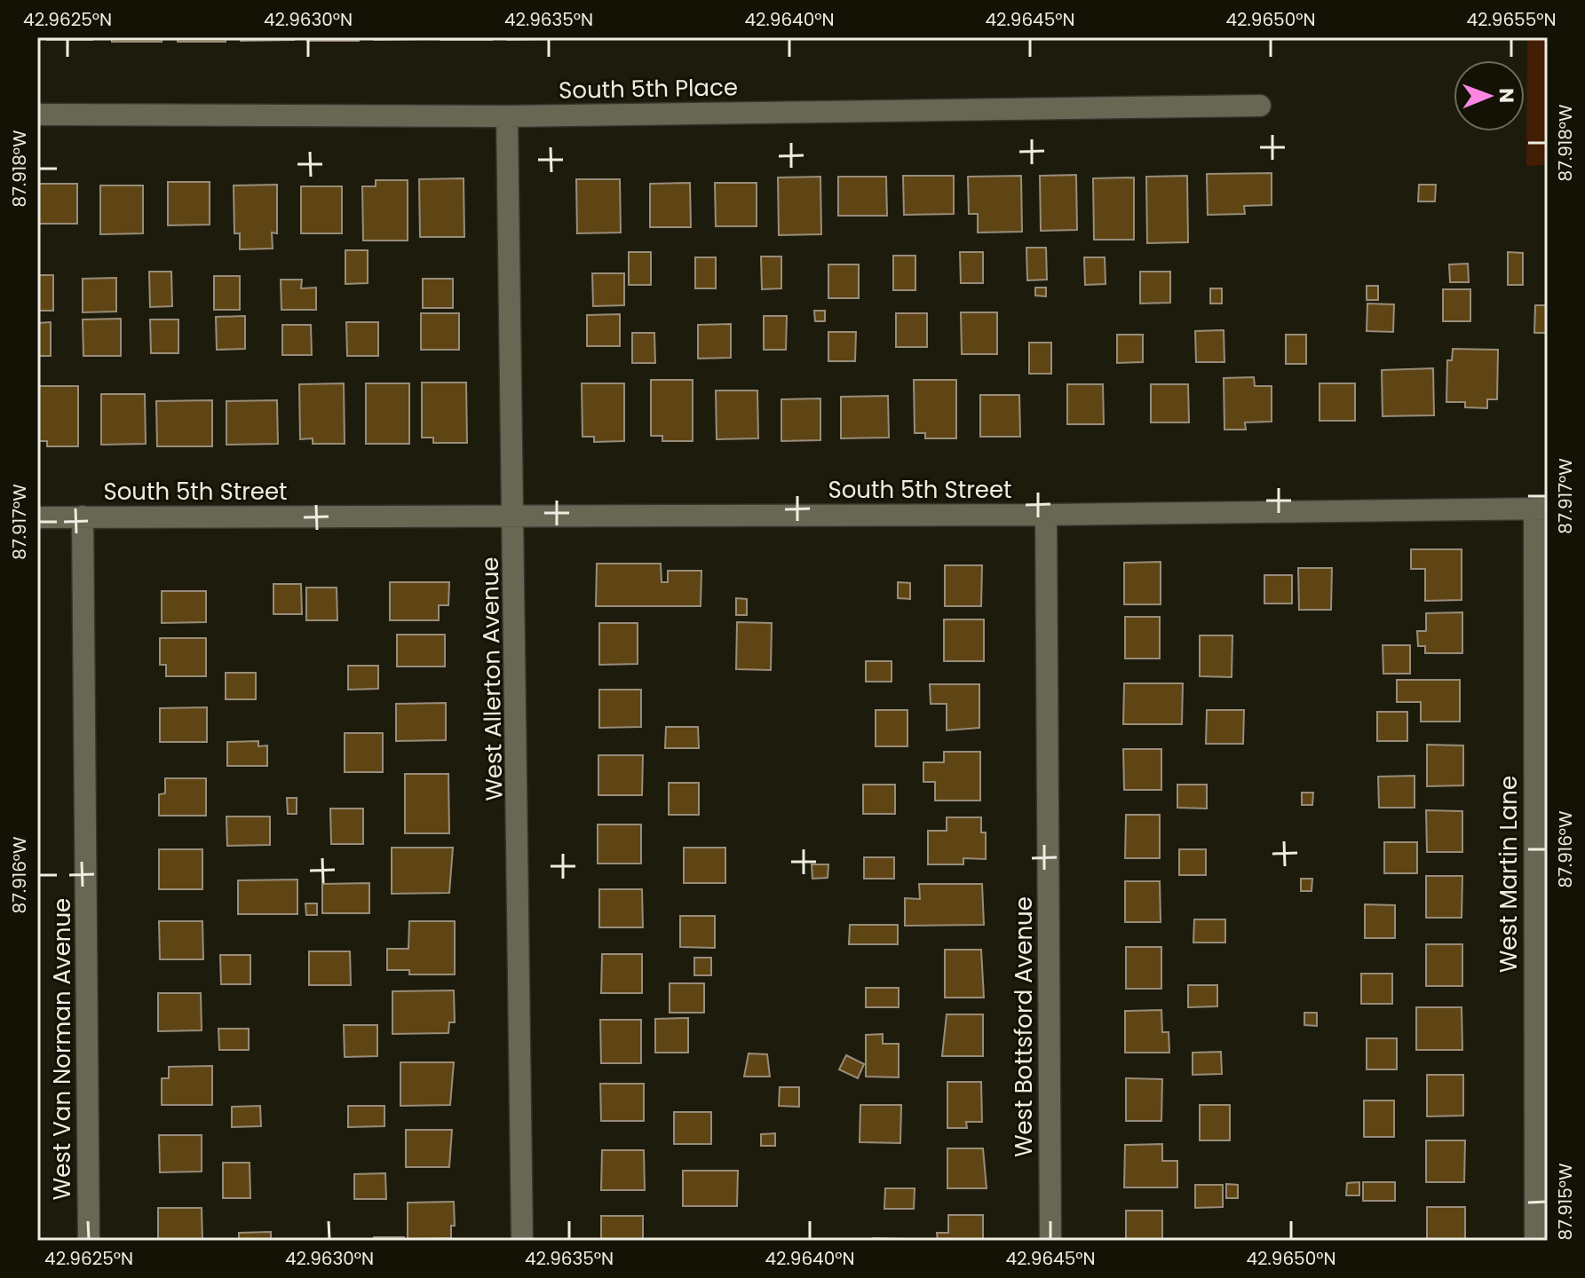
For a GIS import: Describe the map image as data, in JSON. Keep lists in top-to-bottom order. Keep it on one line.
{"streets":{"street":["South 5th Place","South 5th Street","West Allerton Avenue","West Martin Lane","West Bottsford Avenue","West Van Norman Avenue"]},"crossings":[["South 5th Place","West Allerton Avenue"],["South 5th Street","West Allerton Avenue"],["South 5th Street","West Martin Lane"],["South 5th Street","West Bottsford Avenue"],["South 5th Street","West Van Norman Avenue"]],"north":"right","coordinates":["42.9625°N","42.9630°N","42.9635°N","42.9640°N","42.9645°N","42.9650°N","42.9655°N","87.918°W","87.917°W","87.916°W","87.915°W"]}
